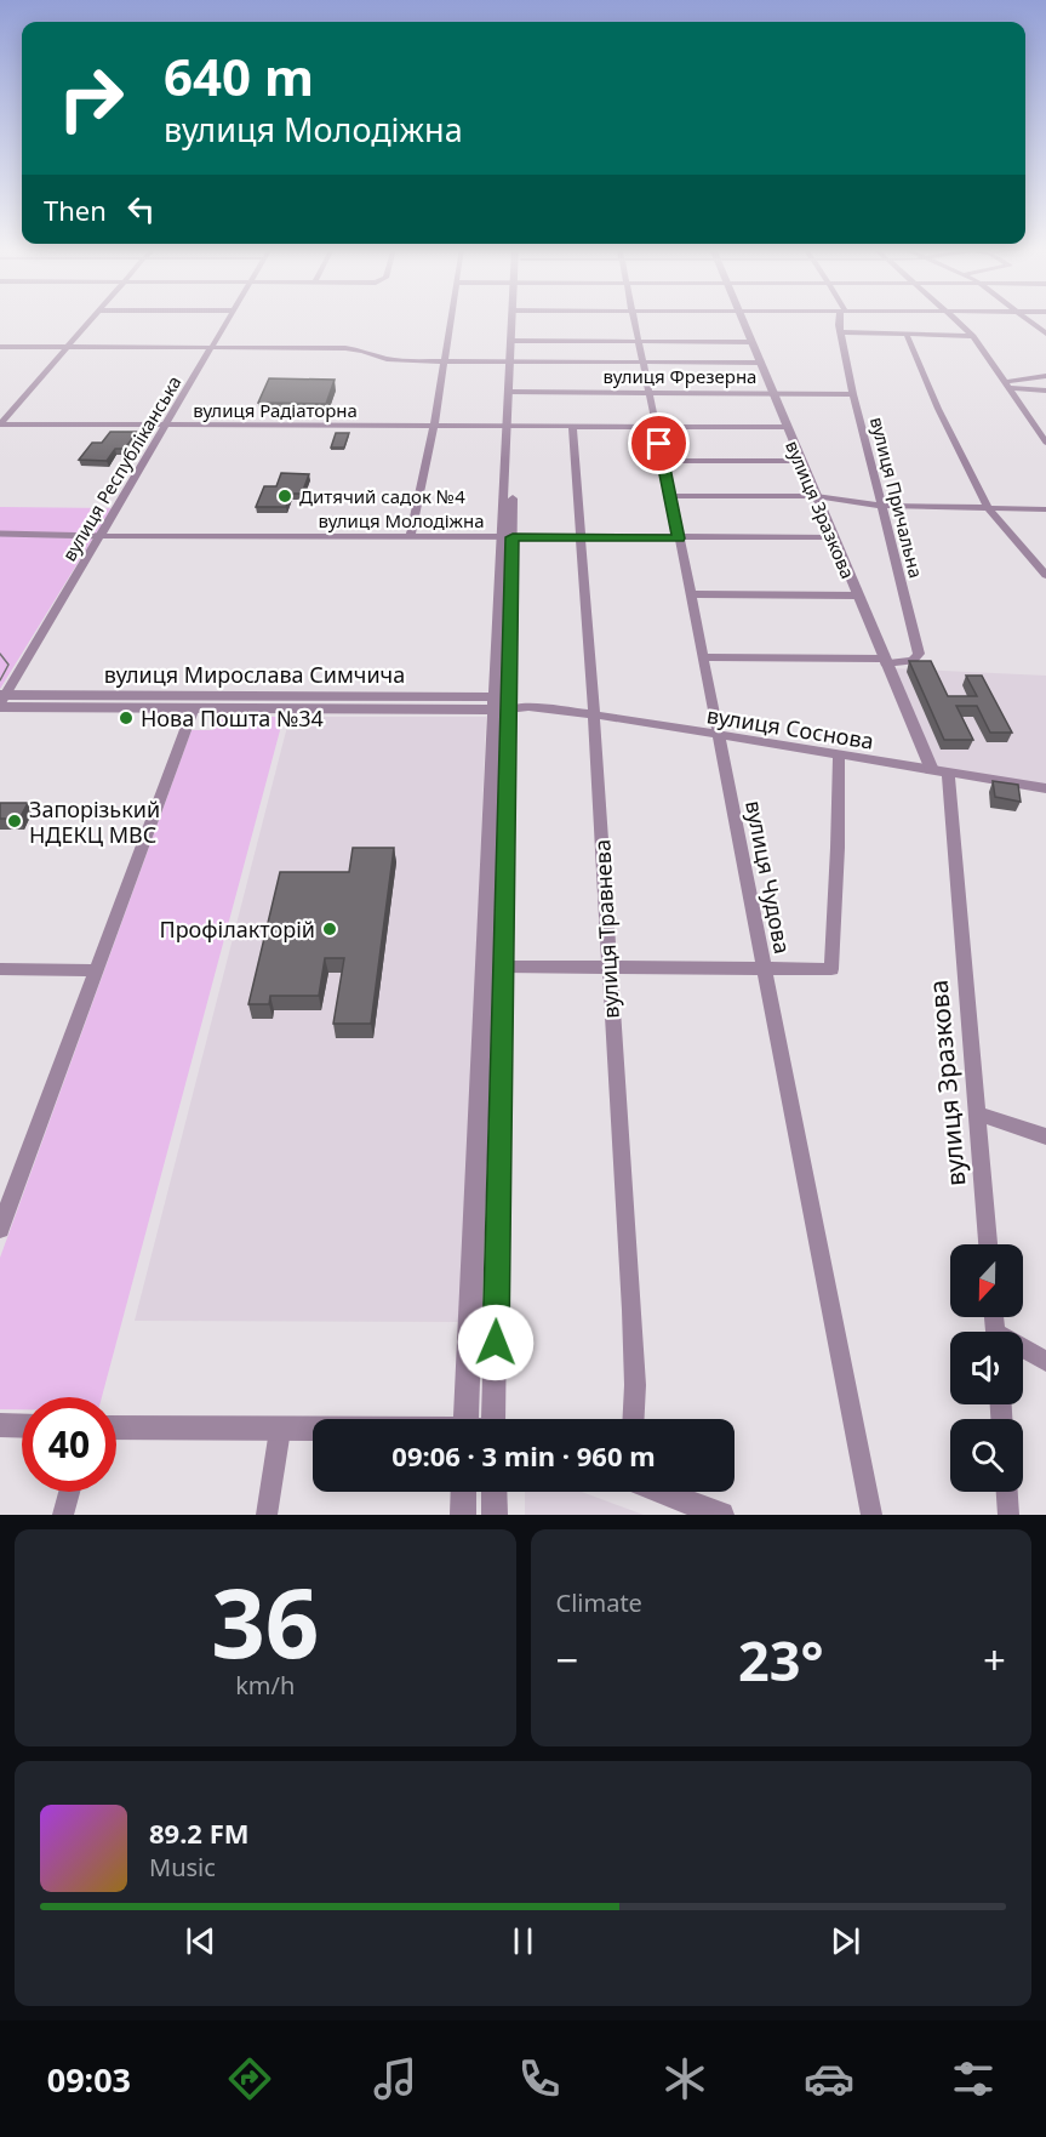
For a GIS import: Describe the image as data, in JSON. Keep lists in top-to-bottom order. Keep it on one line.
{"streets":{"street":["вулиця Фрезерна","вулиця Радіаторна","вулиця Республіканська","вулиця Причальна","вулиця Зразкова","вулиця Молодіжна","вулиця Мирослава Симчича","вулиця Соснова","вулиця Чудова","вулиця Травнева"]},"crossings":[["вулиця Фрезерна","вулиця Причальна"],["вулиця Фрезерна","вулиця Зразкова"],["вулиця Фрезерна","вулиця Чудова"],["вулиця Радіаторна","вулиця Республіканська"],["вулиця Радіаторна","вулиця Зразкова"],["вулиця Радіаторна","вулиця Чудова"],["вулиця Радіаторна","вулиця Травнева"],["вулиця Республіканська","вулиця Молодіжна"],["вулиця Республіканська","вулиця Мирослава Симчича"],["вулиця Причальна","вулиця Зразкова"],["вулиця Зразкова","вулиця Молодіжна"],["вулиця Зразкова","вулиця Соснова"],["вулиця Молодіжна","вулиця Чудова"],["вулиця Молодіжна","вулиця Травнева"],["вулиця Мирослава Симчича","вулиця Соснова"],["вулиця Соснова","вулиця Чудова"],["вулиця Соснова","вулиця Травнева"]],"places":["Дитячий садок №4","Нова Пошта №34","Запорізький НДЕКЦ МВС","Профілакторій"],"north":"bottom","page":{"turn":["640 m","вулиця Молодіжна"],"then":"Then","limit":"40","trip":"09:06 · 3 min · 960 m","tile":[["36","km/h"],"Climate"],"heat":["−","23°","+"],"song":["89.2 FM","Music"],"tabs":"09:03"}}
